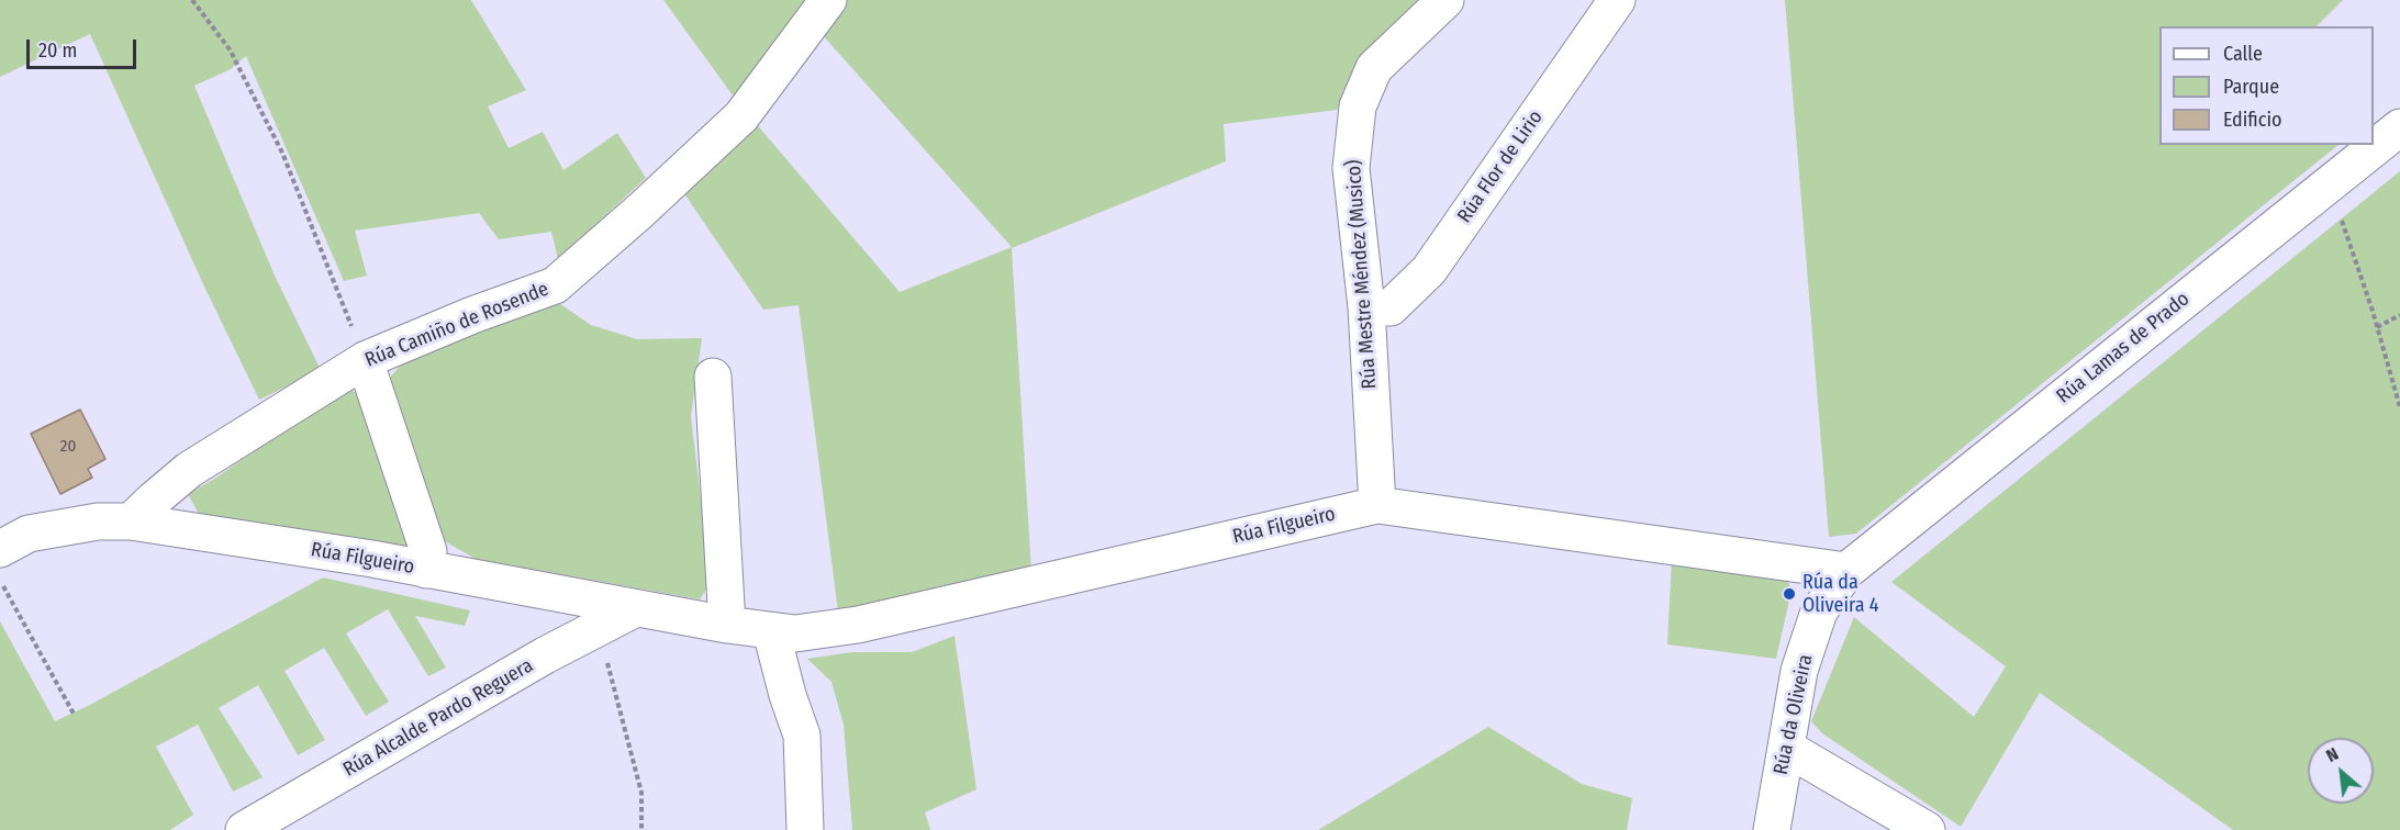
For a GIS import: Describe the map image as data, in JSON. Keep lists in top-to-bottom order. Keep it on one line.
{"streets":{"street":["Rúa Flor de Lirio","Rúa Mestre Méndez (Musico)","Rúa Camiño de Rosende","Rúa Lamas de Prado","Rúa Filgueiro","Rúa da Oliveira","Rúa Alcalde Pardo Reguera"]},"crossings":[["Rúa Flor de Lirio","Rúa Mestre Méndez (Musico)"],["Rúa Mestre Méndez (Musico)","Rúa Filgueiro"],["Rúa Camiño de Rosende","Rúa Filgueiro"],["Rúa Lamas de Prado","Rúa Filgueiro"],["Rúa Lamas de Prado","Rúa da Oliveira"],["Rúa Filgueiro","Rúa da Oliveira"],["Rúa Filgueiro","Rúa Alcalde Pardo Reguera"]],"places":["Rúa da Oliveira 4"],"house_numbers":["20"],"legend":["Calle","Parque","Edificio"],"scale_bar":"20 m","north":"top left"}
